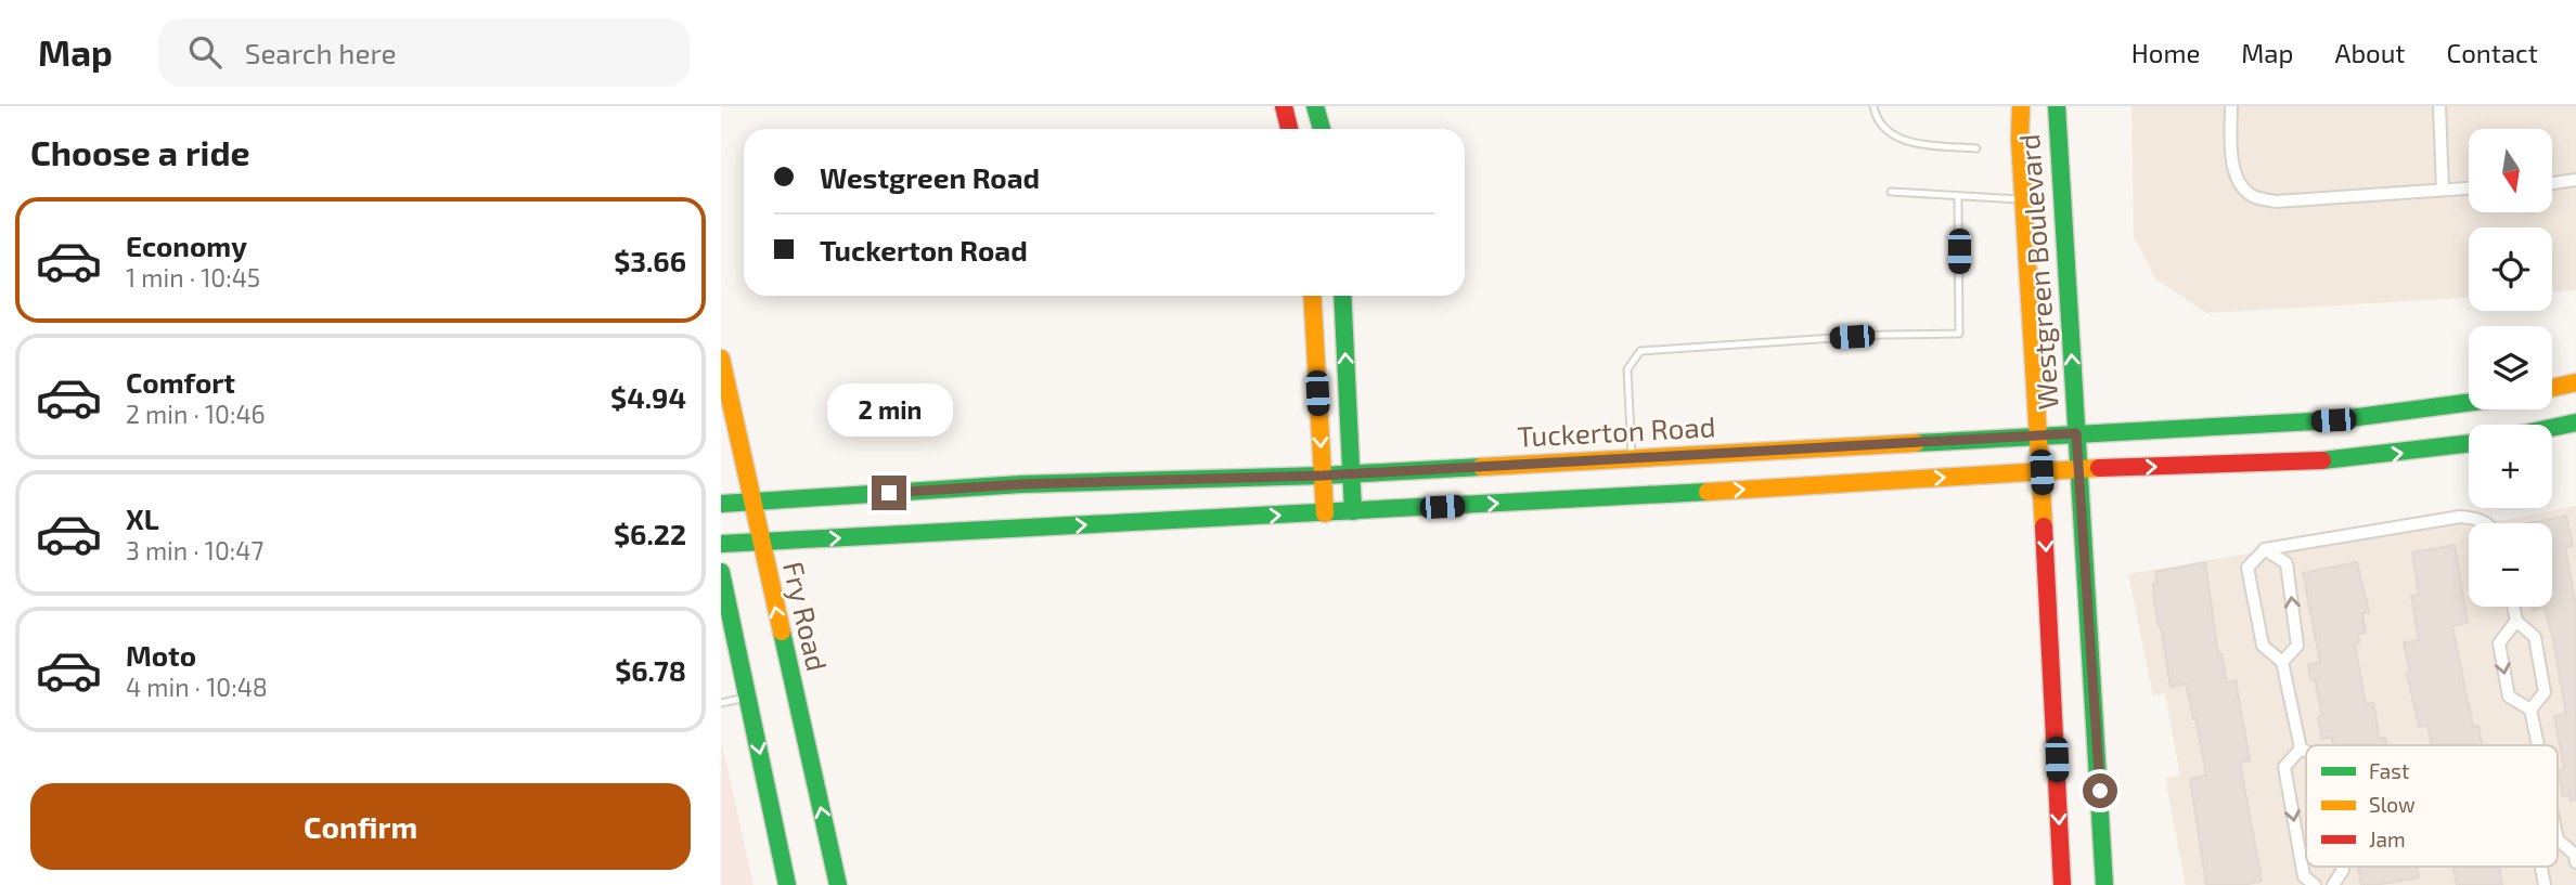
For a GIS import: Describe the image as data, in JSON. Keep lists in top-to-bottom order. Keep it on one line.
{"streets":{"main road":["Westgreen Boulevard","Tuckerton Road","Fry Road"]},"crossings":[["Westgreen Boulevard","Tuckerton Road"],["Tuckerton Road","Fry Road"]],"legend":["Fast","Slow","Jam"],"north":"bottom","page":{"header":"Map","search":"Search here","nav":["Home","Map","About","Contact"],"heading":"Choose a ride","map_buttons":["+","−"],"banner":["Westgreen Road","Tuckerton Road"],"list":[{"name":"Economy","note":"1 min · 10:45","value":"$3.66"},{"name":"Comfort","note":"2 min · 10:46","value":"$4.94"},{"name":"XL","note":"3 min · 10:47","value":"$6.22"},{"name":"Moto","note":"4 min · 10:48","value":"$6.78"}],"bubble":"2 min","buttons":"Confirm"}}
